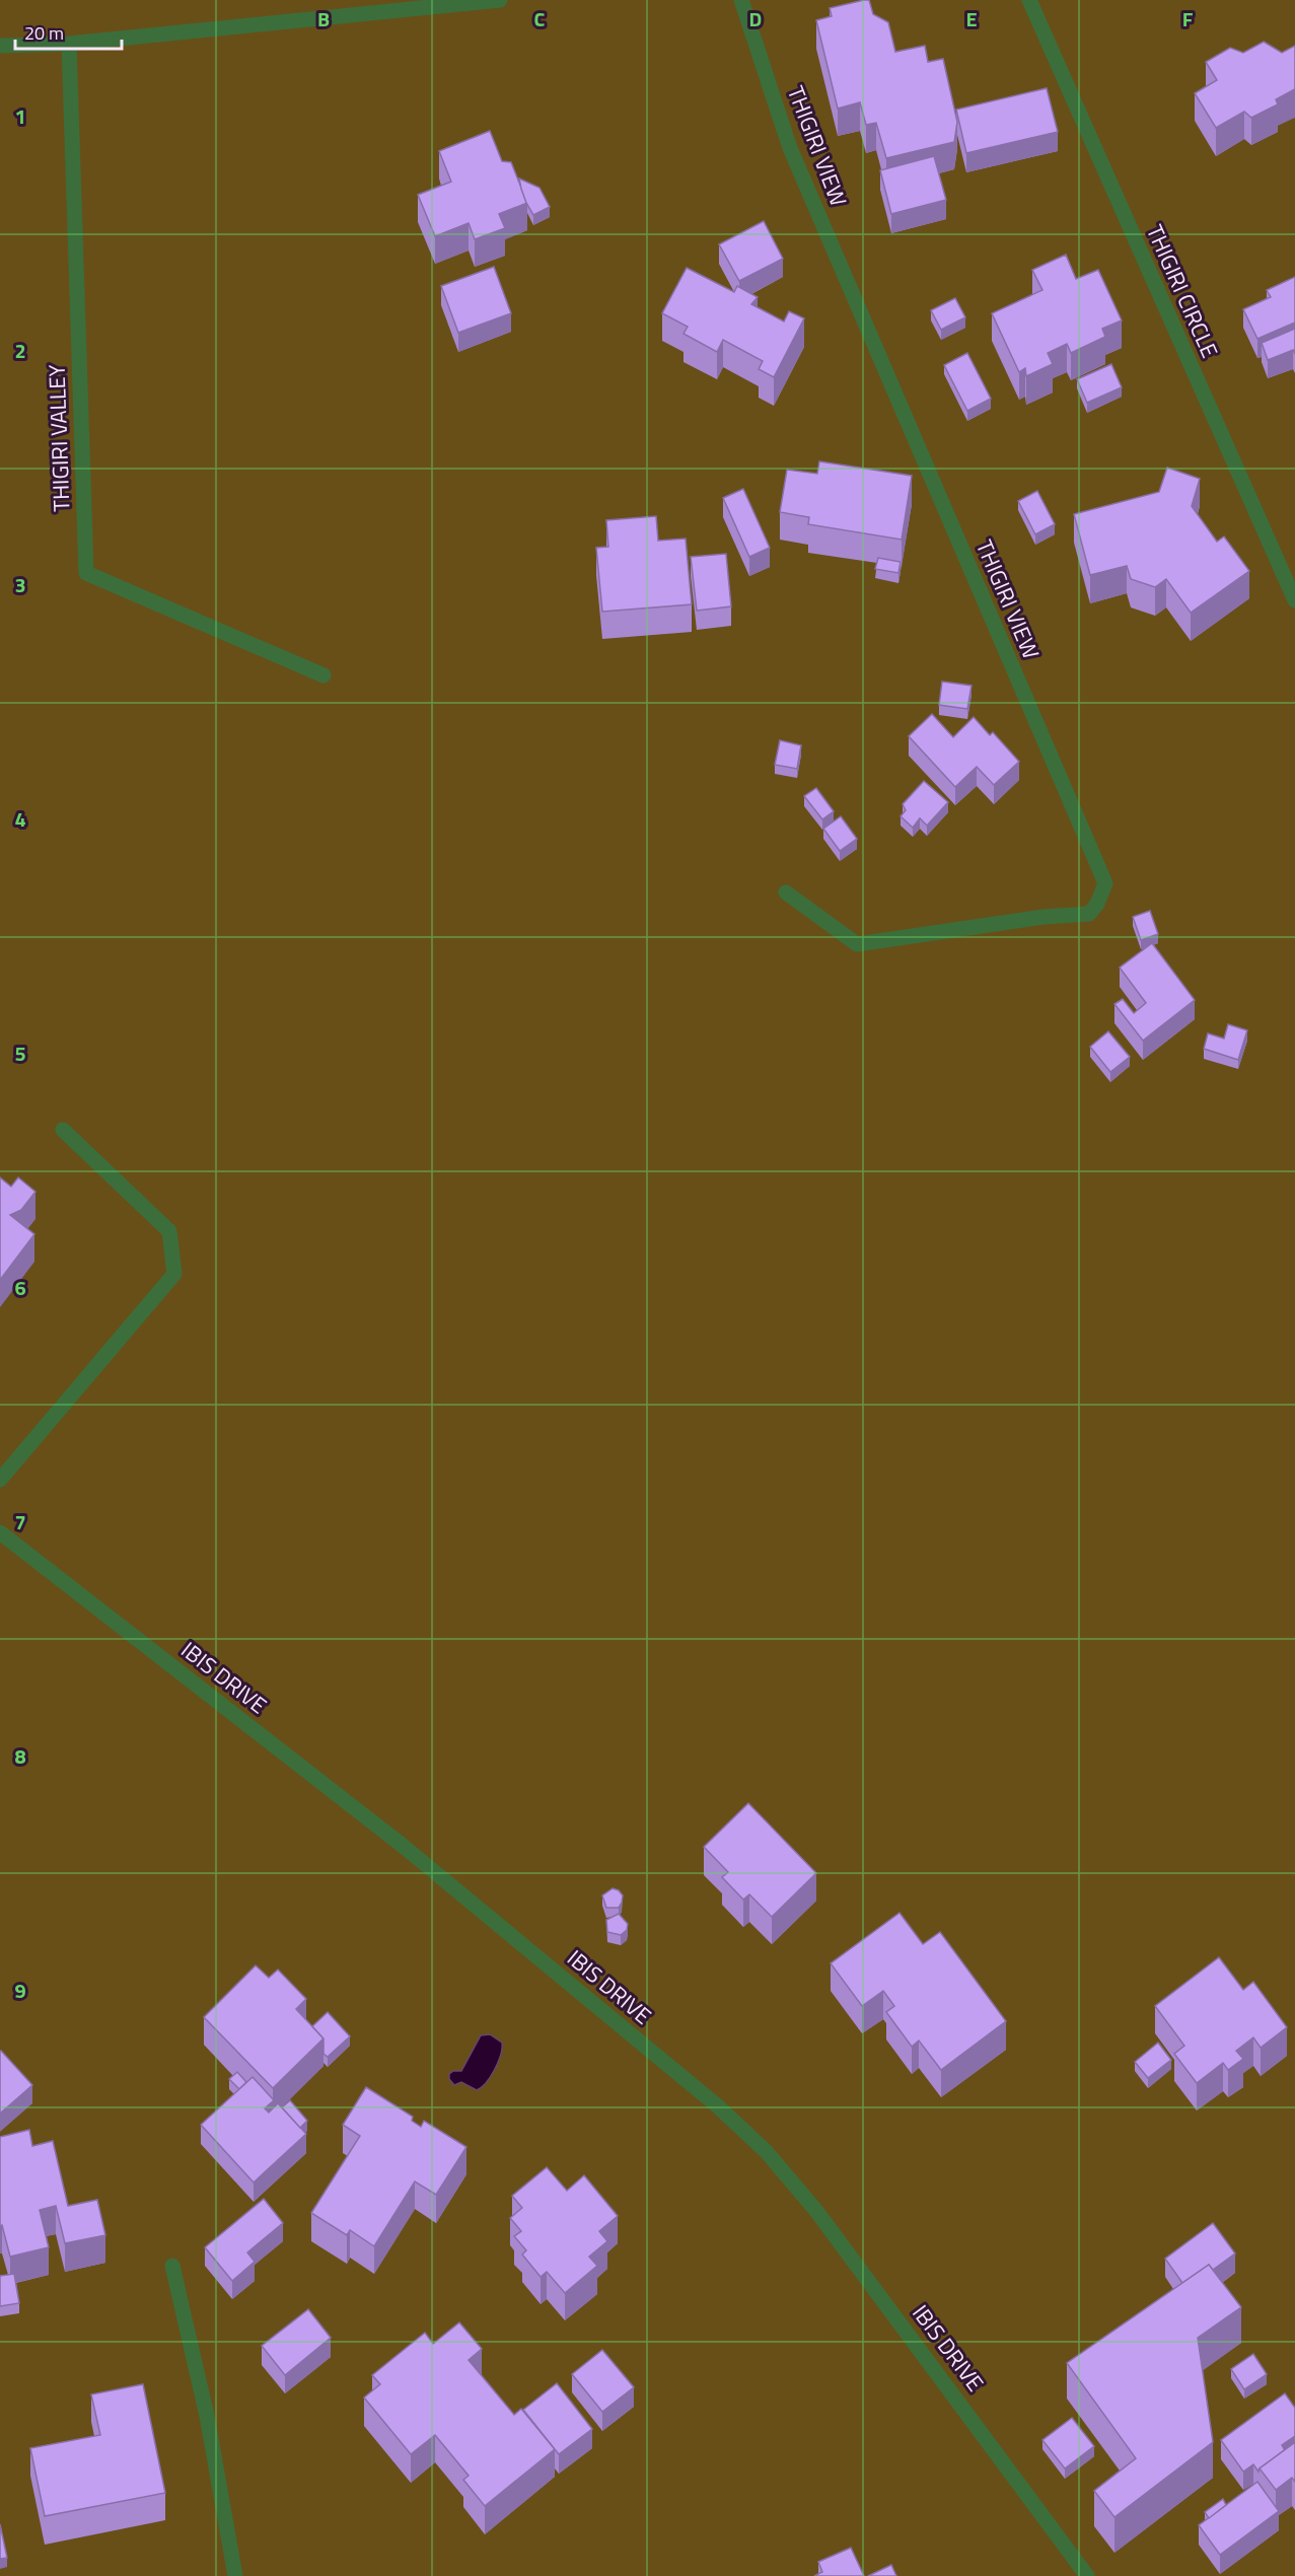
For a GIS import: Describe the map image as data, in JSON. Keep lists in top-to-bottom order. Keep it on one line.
{"streets":{"street":["THIGIRI VIEW","THIGIRI CIRCLE","THIGIRI VALLEY","IBIS DRIVE"]},"scale_bar":"20 m","grid":{"columns":["B","C","D","E","F"],"rows":["1","2","3","4","5","6","7","8","9"]}}
